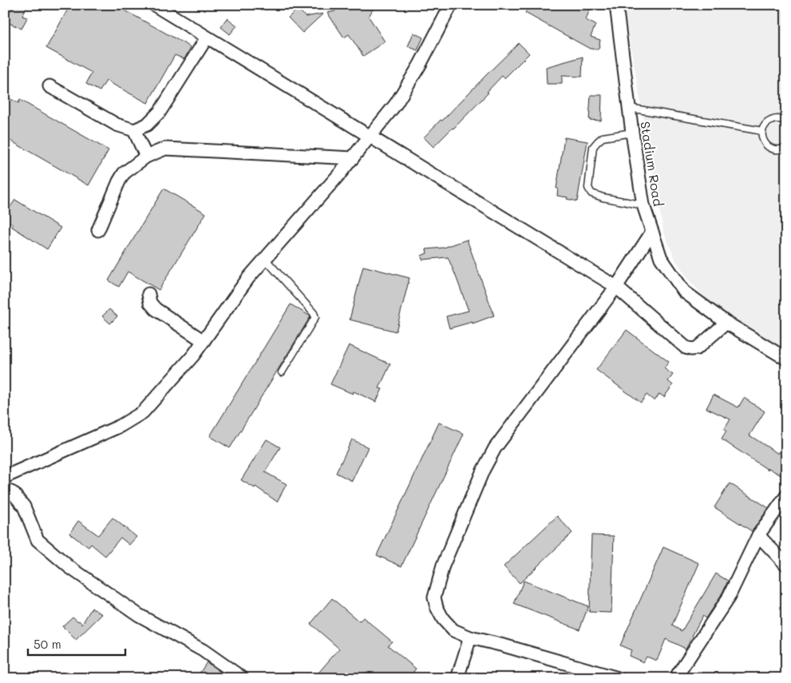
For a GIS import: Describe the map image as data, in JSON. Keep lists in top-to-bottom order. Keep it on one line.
{"streets":{"street":["Stadium Road"]},"scale_bar":"50 m"}
